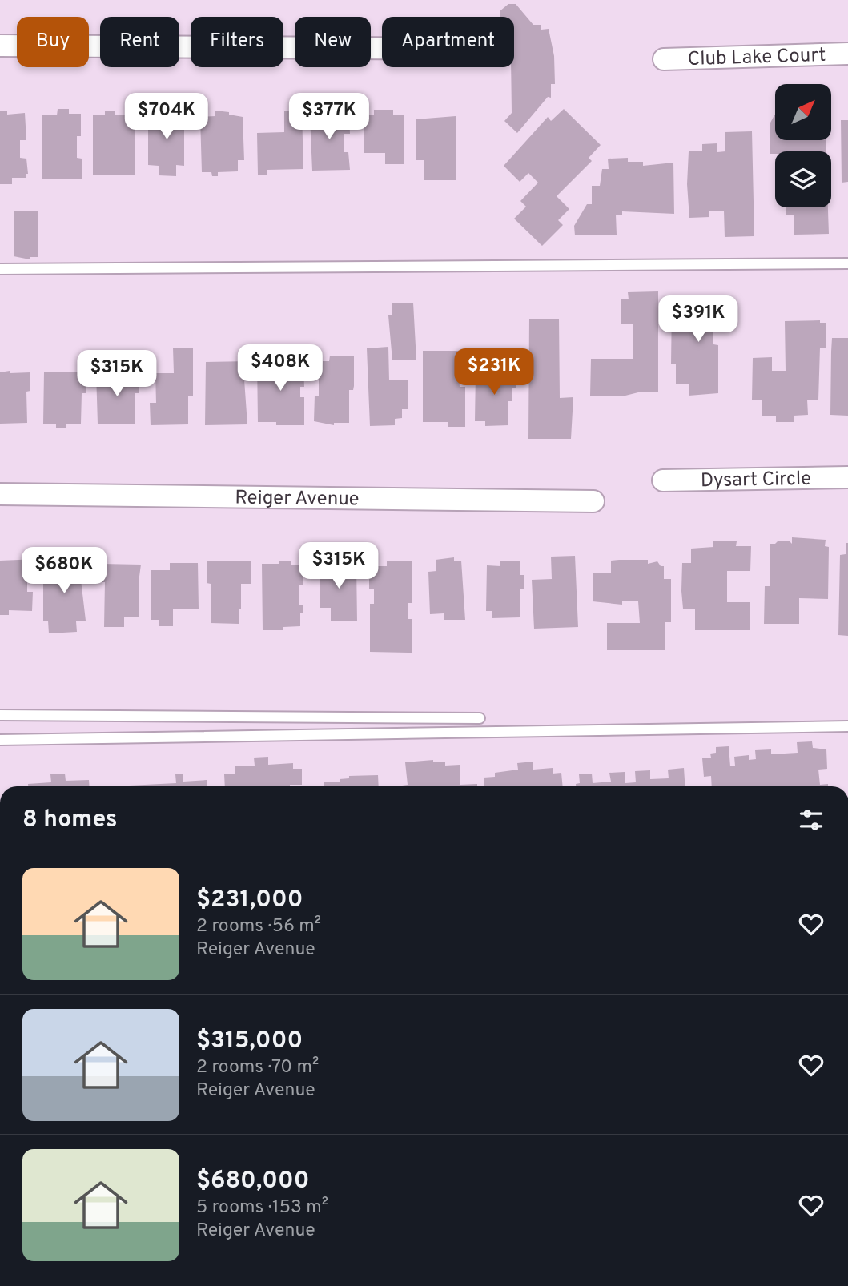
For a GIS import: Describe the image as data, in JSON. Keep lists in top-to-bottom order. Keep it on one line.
{"streets":{"street":["Club Lake Court","Dysart Circle","Reiger Avenue"]},"north":"top right","page":{"chip":["Buy","Rent","Filters","New","Apartment"],"price":["$704K","$377K","$391K","$408K","$231K","$315K","$315K","$680K"],"heading":"8 homes","list":[{"name":"$231,000","note":"2 rooms · 56 m² · Reiger Avenue"},{"name":"$315,000","note":"2 rooms · 70 m² · Reiger Avenue"},{"name":"$680,000","note":"5 rooms · 153 m² · Reiger Avenue"}]}}
